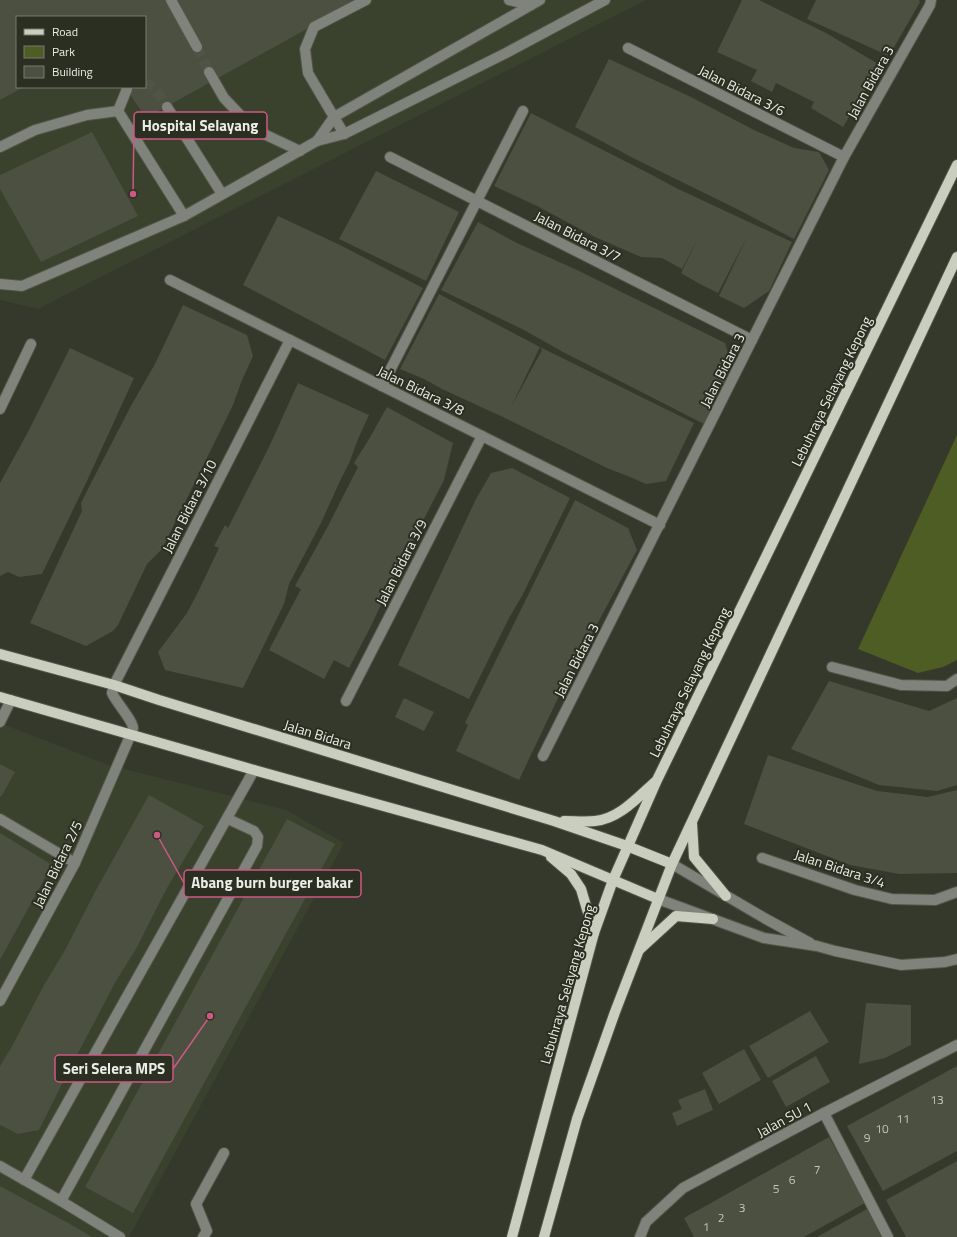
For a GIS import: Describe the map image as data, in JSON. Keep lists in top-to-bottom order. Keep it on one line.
{"streets":{"main road":["Lebuhraya Selayang Kepong","Jalan Bidara"],"street":["Jalan Bidara 3","Jalan Bidara 3/6","Jalan Bidara 3/7","Jalan Bidara 3/8","Jalan Bidara 3/10","Jalan Bidara 3/9","Jalan Bidara 2/5","Jalan Bidara 3/4","Jalan SU 1"]},"crossings":[["Jalan Bidara 3","Jalan Bidara 3/6"],["Jalan Bidara 3","Jalan Bidara 3/7"],["Jalan Bidara 3","Jalan Bidara 3/8"],["Jalan Bidara 3/8","Jalan Bidara 3/10"],["Jalan Bidara 3/8","Jalan Bidara 3/9"],["Lebuhraya Selayang Kepong","Jalan Bidara"],["Jalan Bidara 3/10","Jalan Bidara"]],"places":["Hospital Selayang","Abang burn burger bakar","Seri Selera MPS"],"house_numbers":["13","11","10","9","7","6","5","3","2","1"],"legend":["Road","Park","Building"]}
